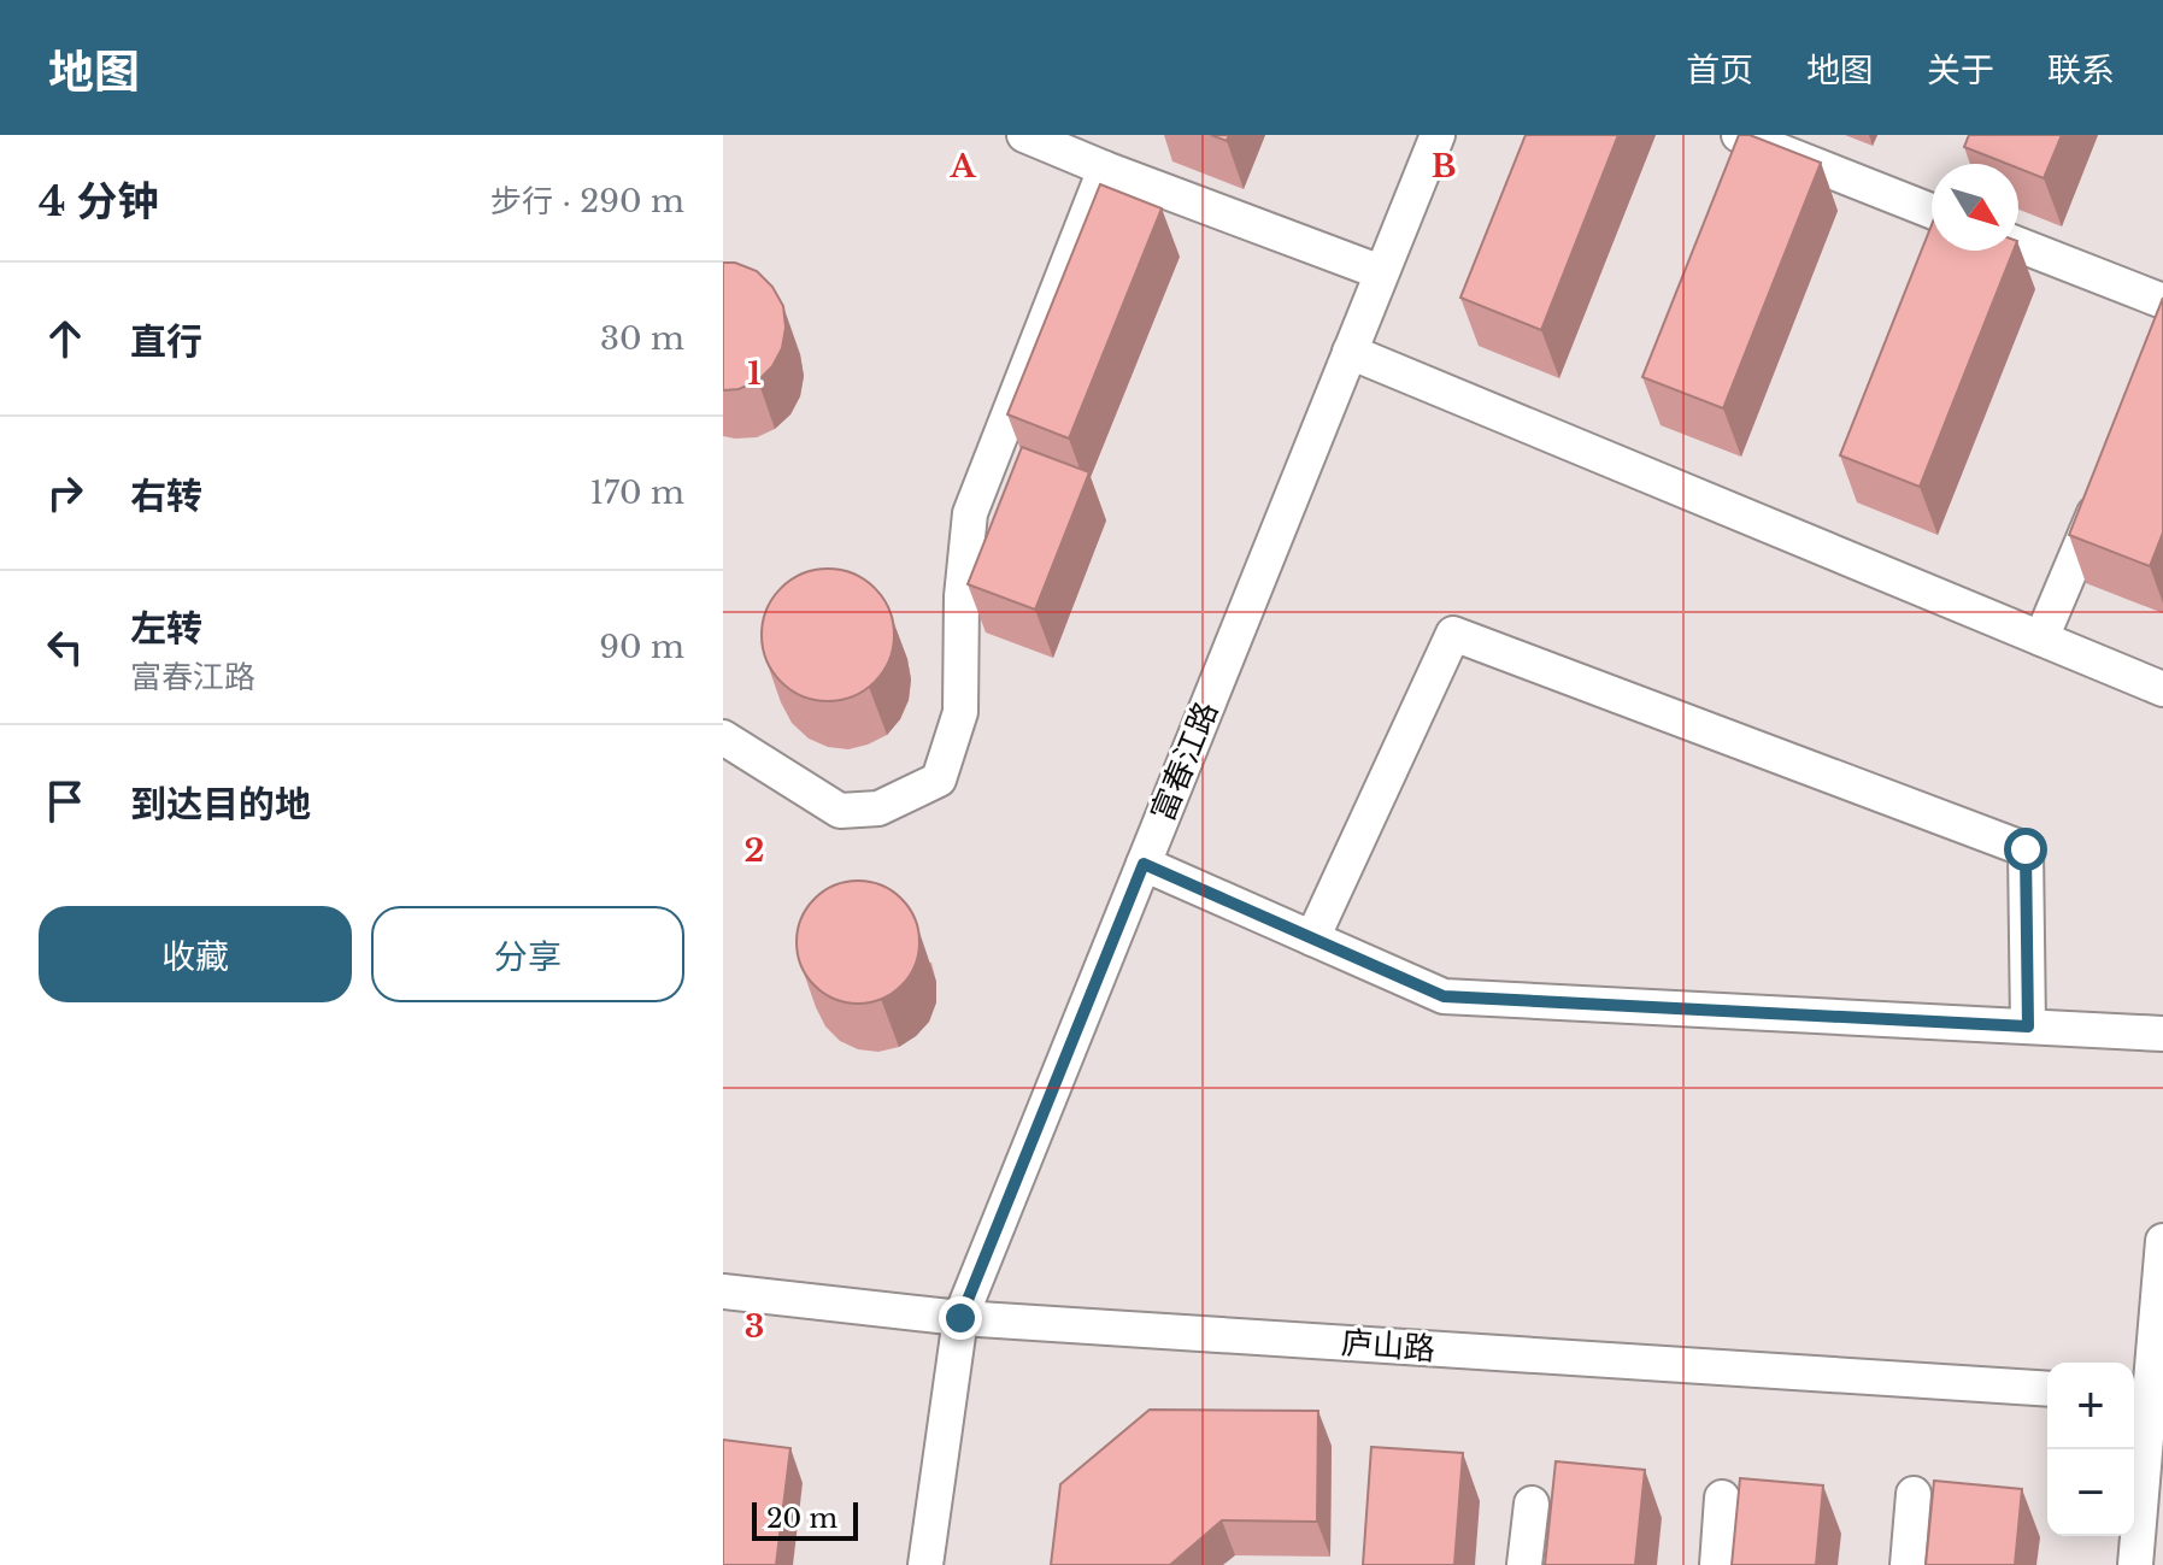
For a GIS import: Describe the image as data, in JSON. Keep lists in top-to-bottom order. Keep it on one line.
{"streets":{"street":["富春江路","庐山路"]},"crossings":[["富春江路","庐山路"]],"scale_bar":"20 m","north":"bottom right","page":{"header":"地图","nav":["首页","地图","关于","联系"],"heading":["4 分钟","步行 · 290 m"],"list":[["直行","30 m"],["右转","170 m"],["左转","富春江路","90 m"],"到达目的地"],"buttons":["收藏","分享"],"map_buttons":["+","−"],"scale":"20 m"},"grid":{"columns":["A","B"],"rows":["1","2","3"]}}
